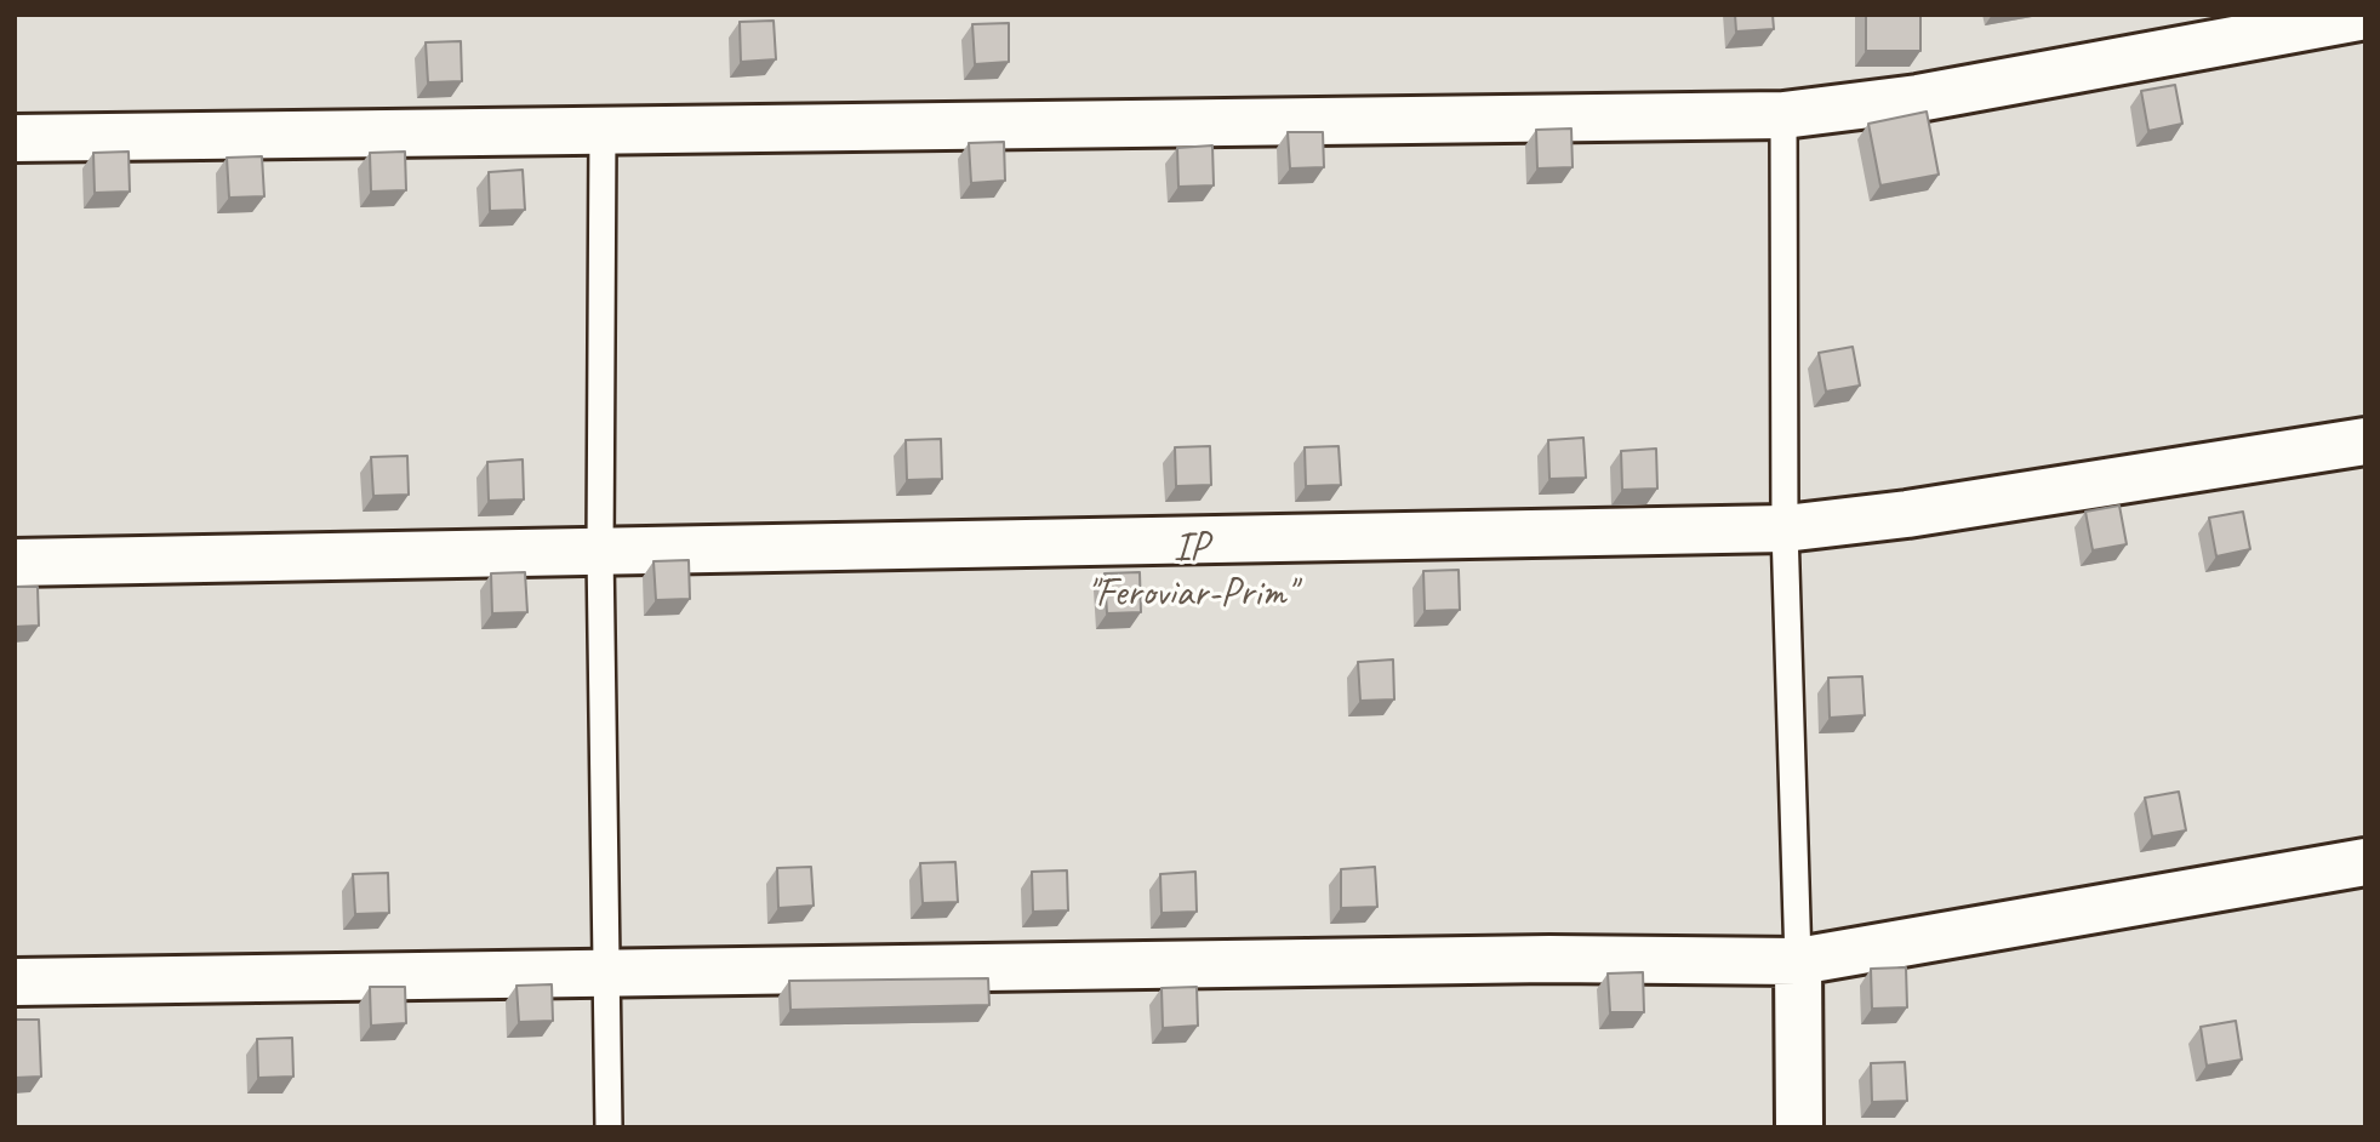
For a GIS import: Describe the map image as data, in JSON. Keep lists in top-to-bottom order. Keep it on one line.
{"parks":["IP \"Feroviar-Prim\""]}
